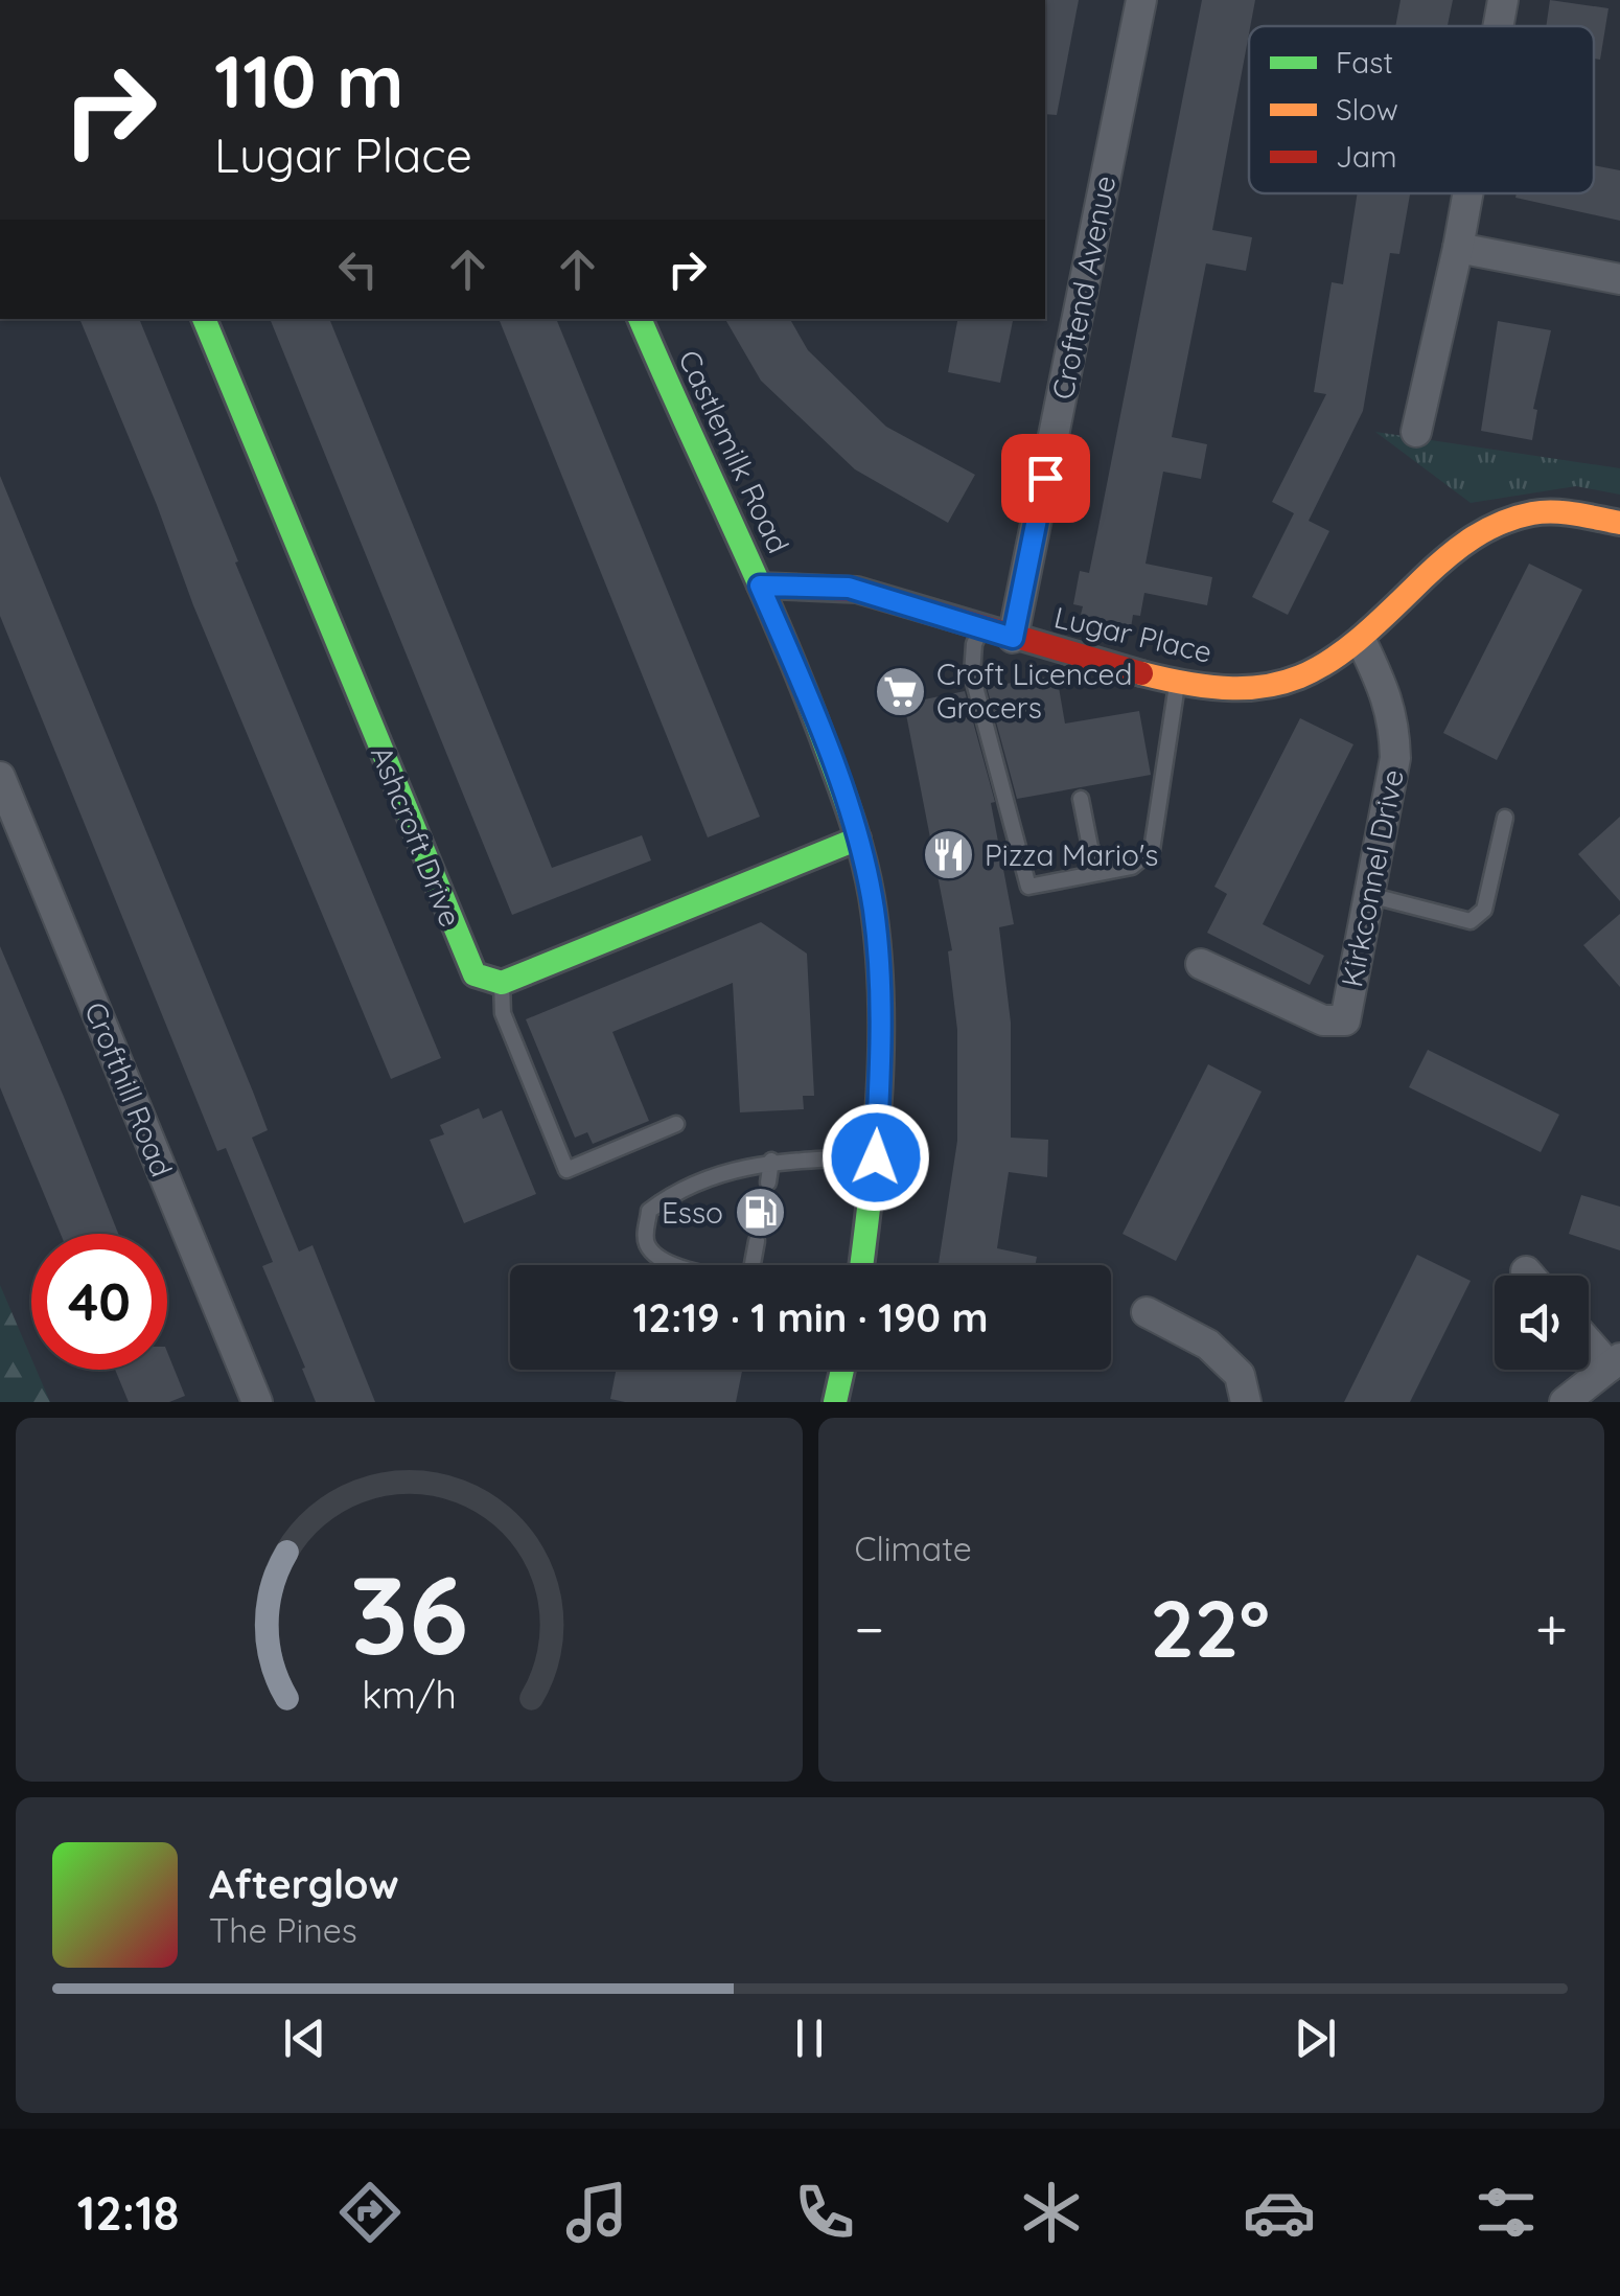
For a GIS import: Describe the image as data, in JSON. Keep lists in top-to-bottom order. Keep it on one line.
{"streets":{"street":["Croftend Avenue","Castlemilk Road","Lugar Place","Ashcroft Drive","Kirkconnel Drive","Crofthill Road"]},"crossings":[["Croftend Avenue","Lugar Place"],["Castlemilk Road","Lugar Place"],["Lugar Place","Kirkconnel Drive"]],"places":{"supermarket":["Croft Licenced Grocers"],"restaurant":["Pizza Mario's"],"fuel station":["Esso"]},"legend":["Fast","Slow","Jam"],"page":{"turn":["110 m","Lugar Place"],"limit":"40","trip":"12:19 · 1 min · 190 m","tile":"Climate","heat":["−","22°","+"],"song":["Afterglow","The Pines"],"tabs":"12:18","gauge":["36","km/h"]}}
